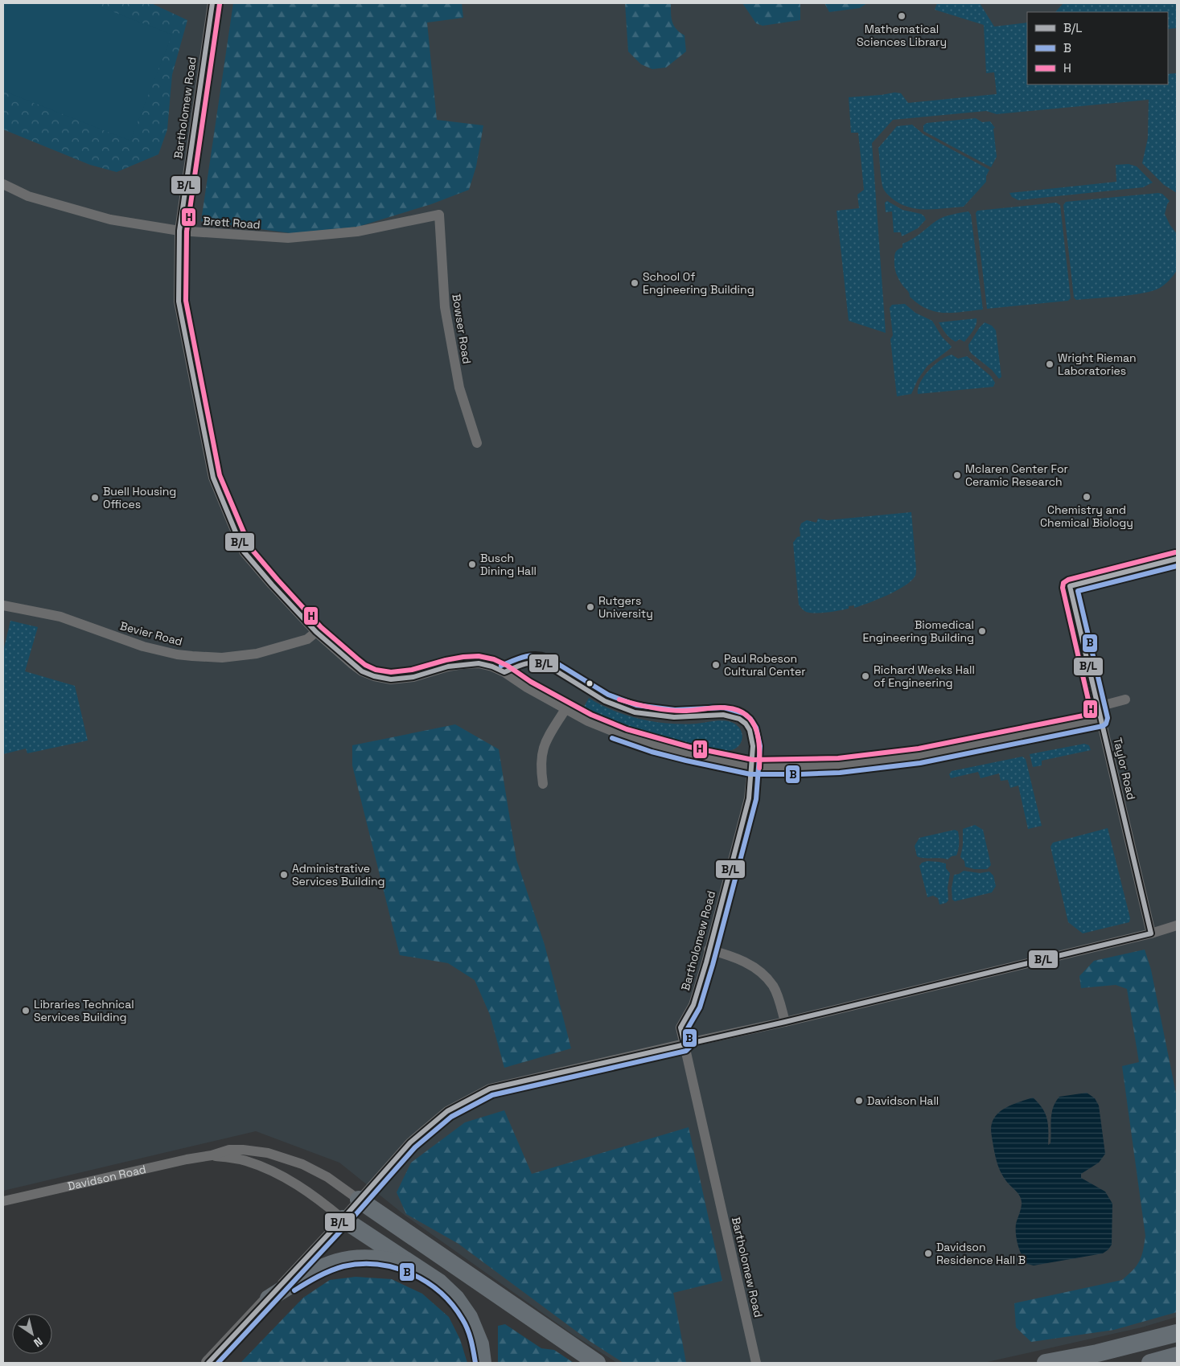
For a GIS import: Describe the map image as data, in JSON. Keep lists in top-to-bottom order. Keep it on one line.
{"streets":{"street":["Bartholomew Road","Brett Road","Bowser Road","Bevier Road","Taylor Road","Davidson Road"]},"crossings":[["Bartholomew Road","Brett Road"],["Bartholomew Road","Bevier Road"],["Brett Road","Bowser Road"]],"places":["Mathematical Sciences Library","School Of Engineering Building","Wright Rieman Laboratories","Mclaren Center For Ceramic Research","Chemistry and Chemical Biology","Buell Housing Offices","Busch Dining Hall","Rutgers University","Biomedical Engineering Building","Paul Robeson Cultural Center","Richard Weeks Hall of Engineering","Administrative Services Building","Libraries Technical Services Building","Davidson Hall","Davidson Residence Hall B"],"lines":["transit line B/L","transit line H","transit line B"],"legend":["B/L","B","H"],"north":"bottom right"}
